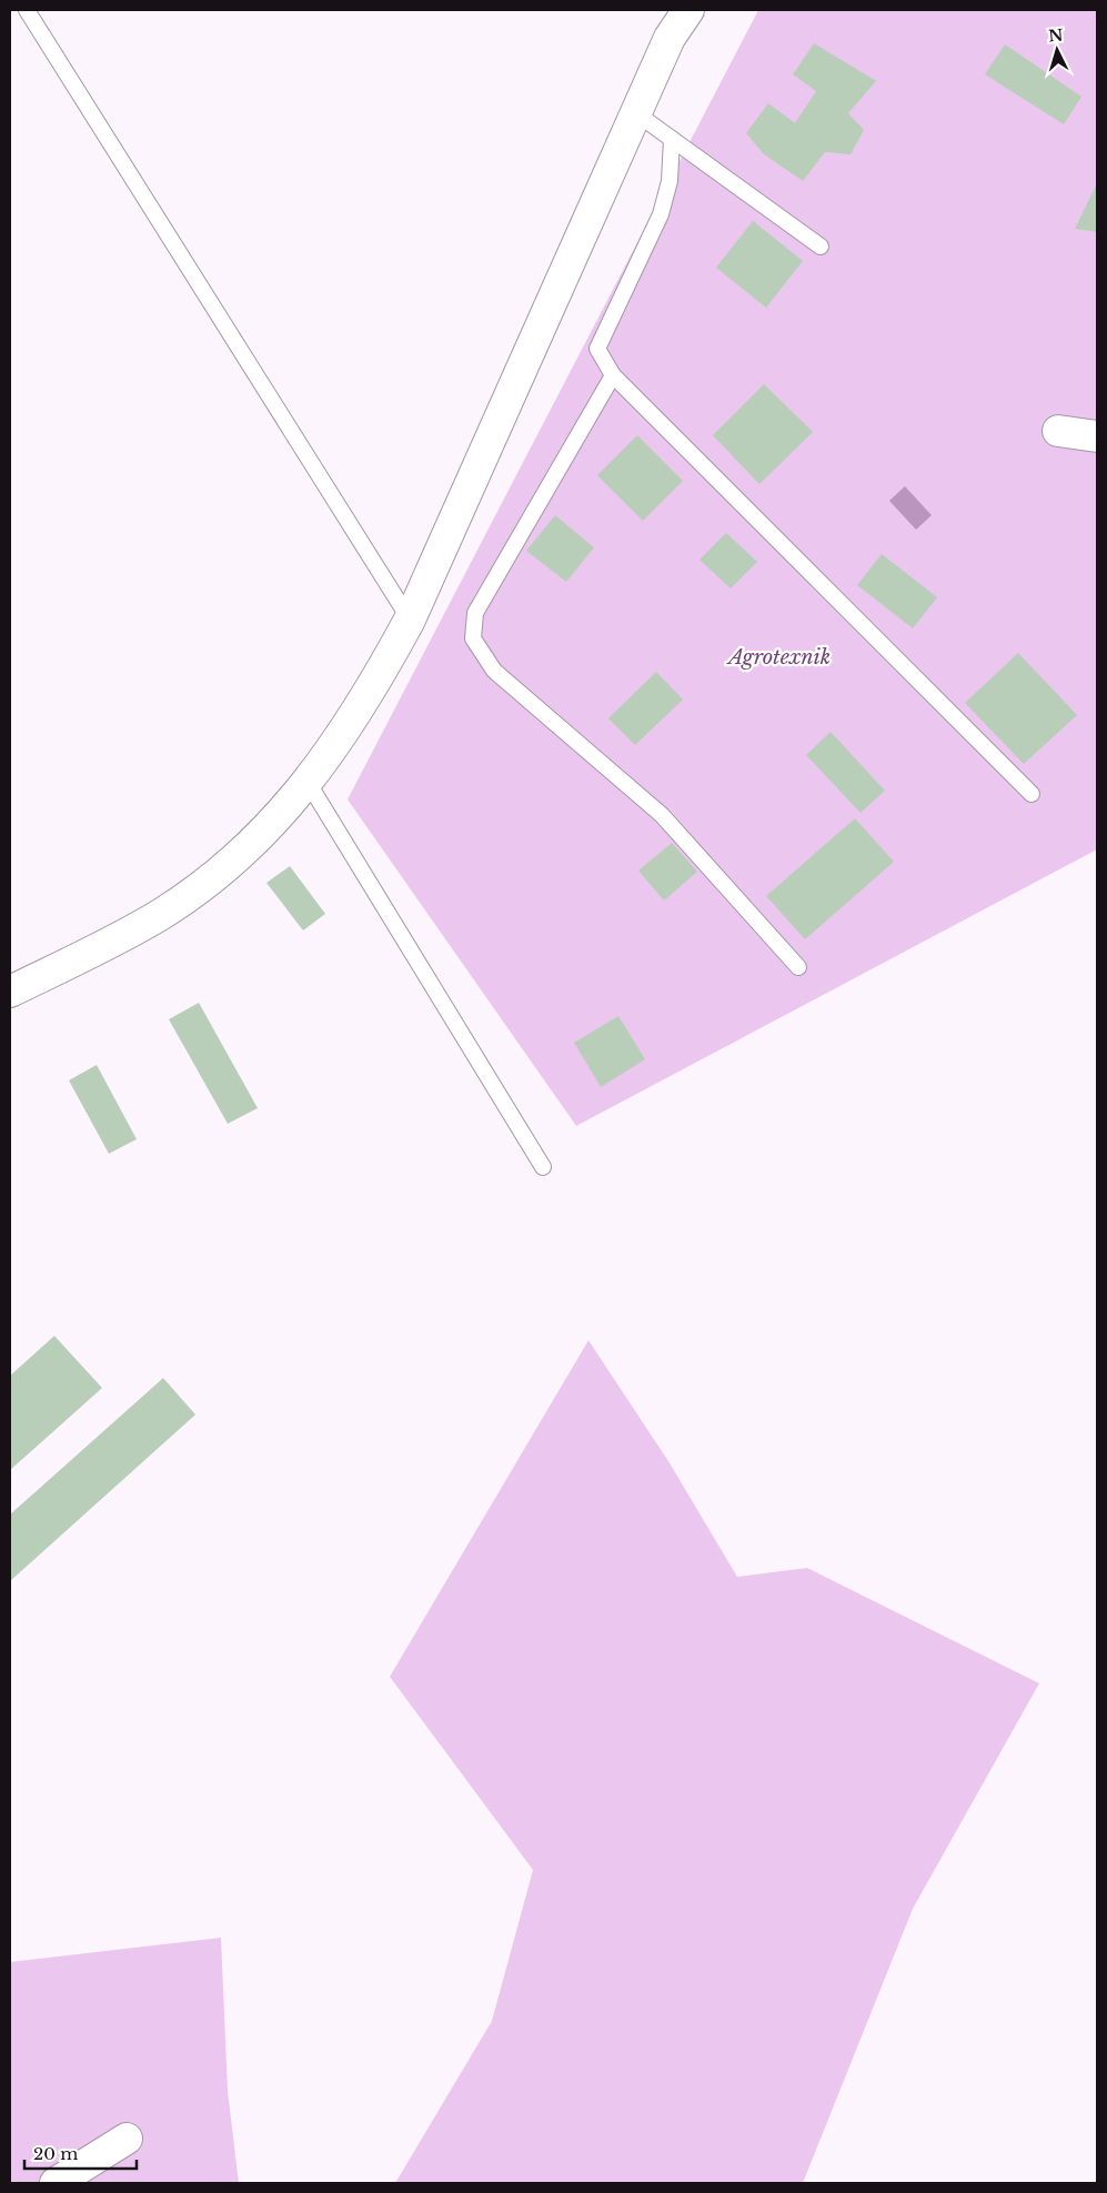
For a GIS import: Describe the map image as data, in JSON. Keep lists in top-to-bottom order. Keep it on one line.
{"parks":["Agrotexnik"],"scale_bar":"20 m","north":"top"}
